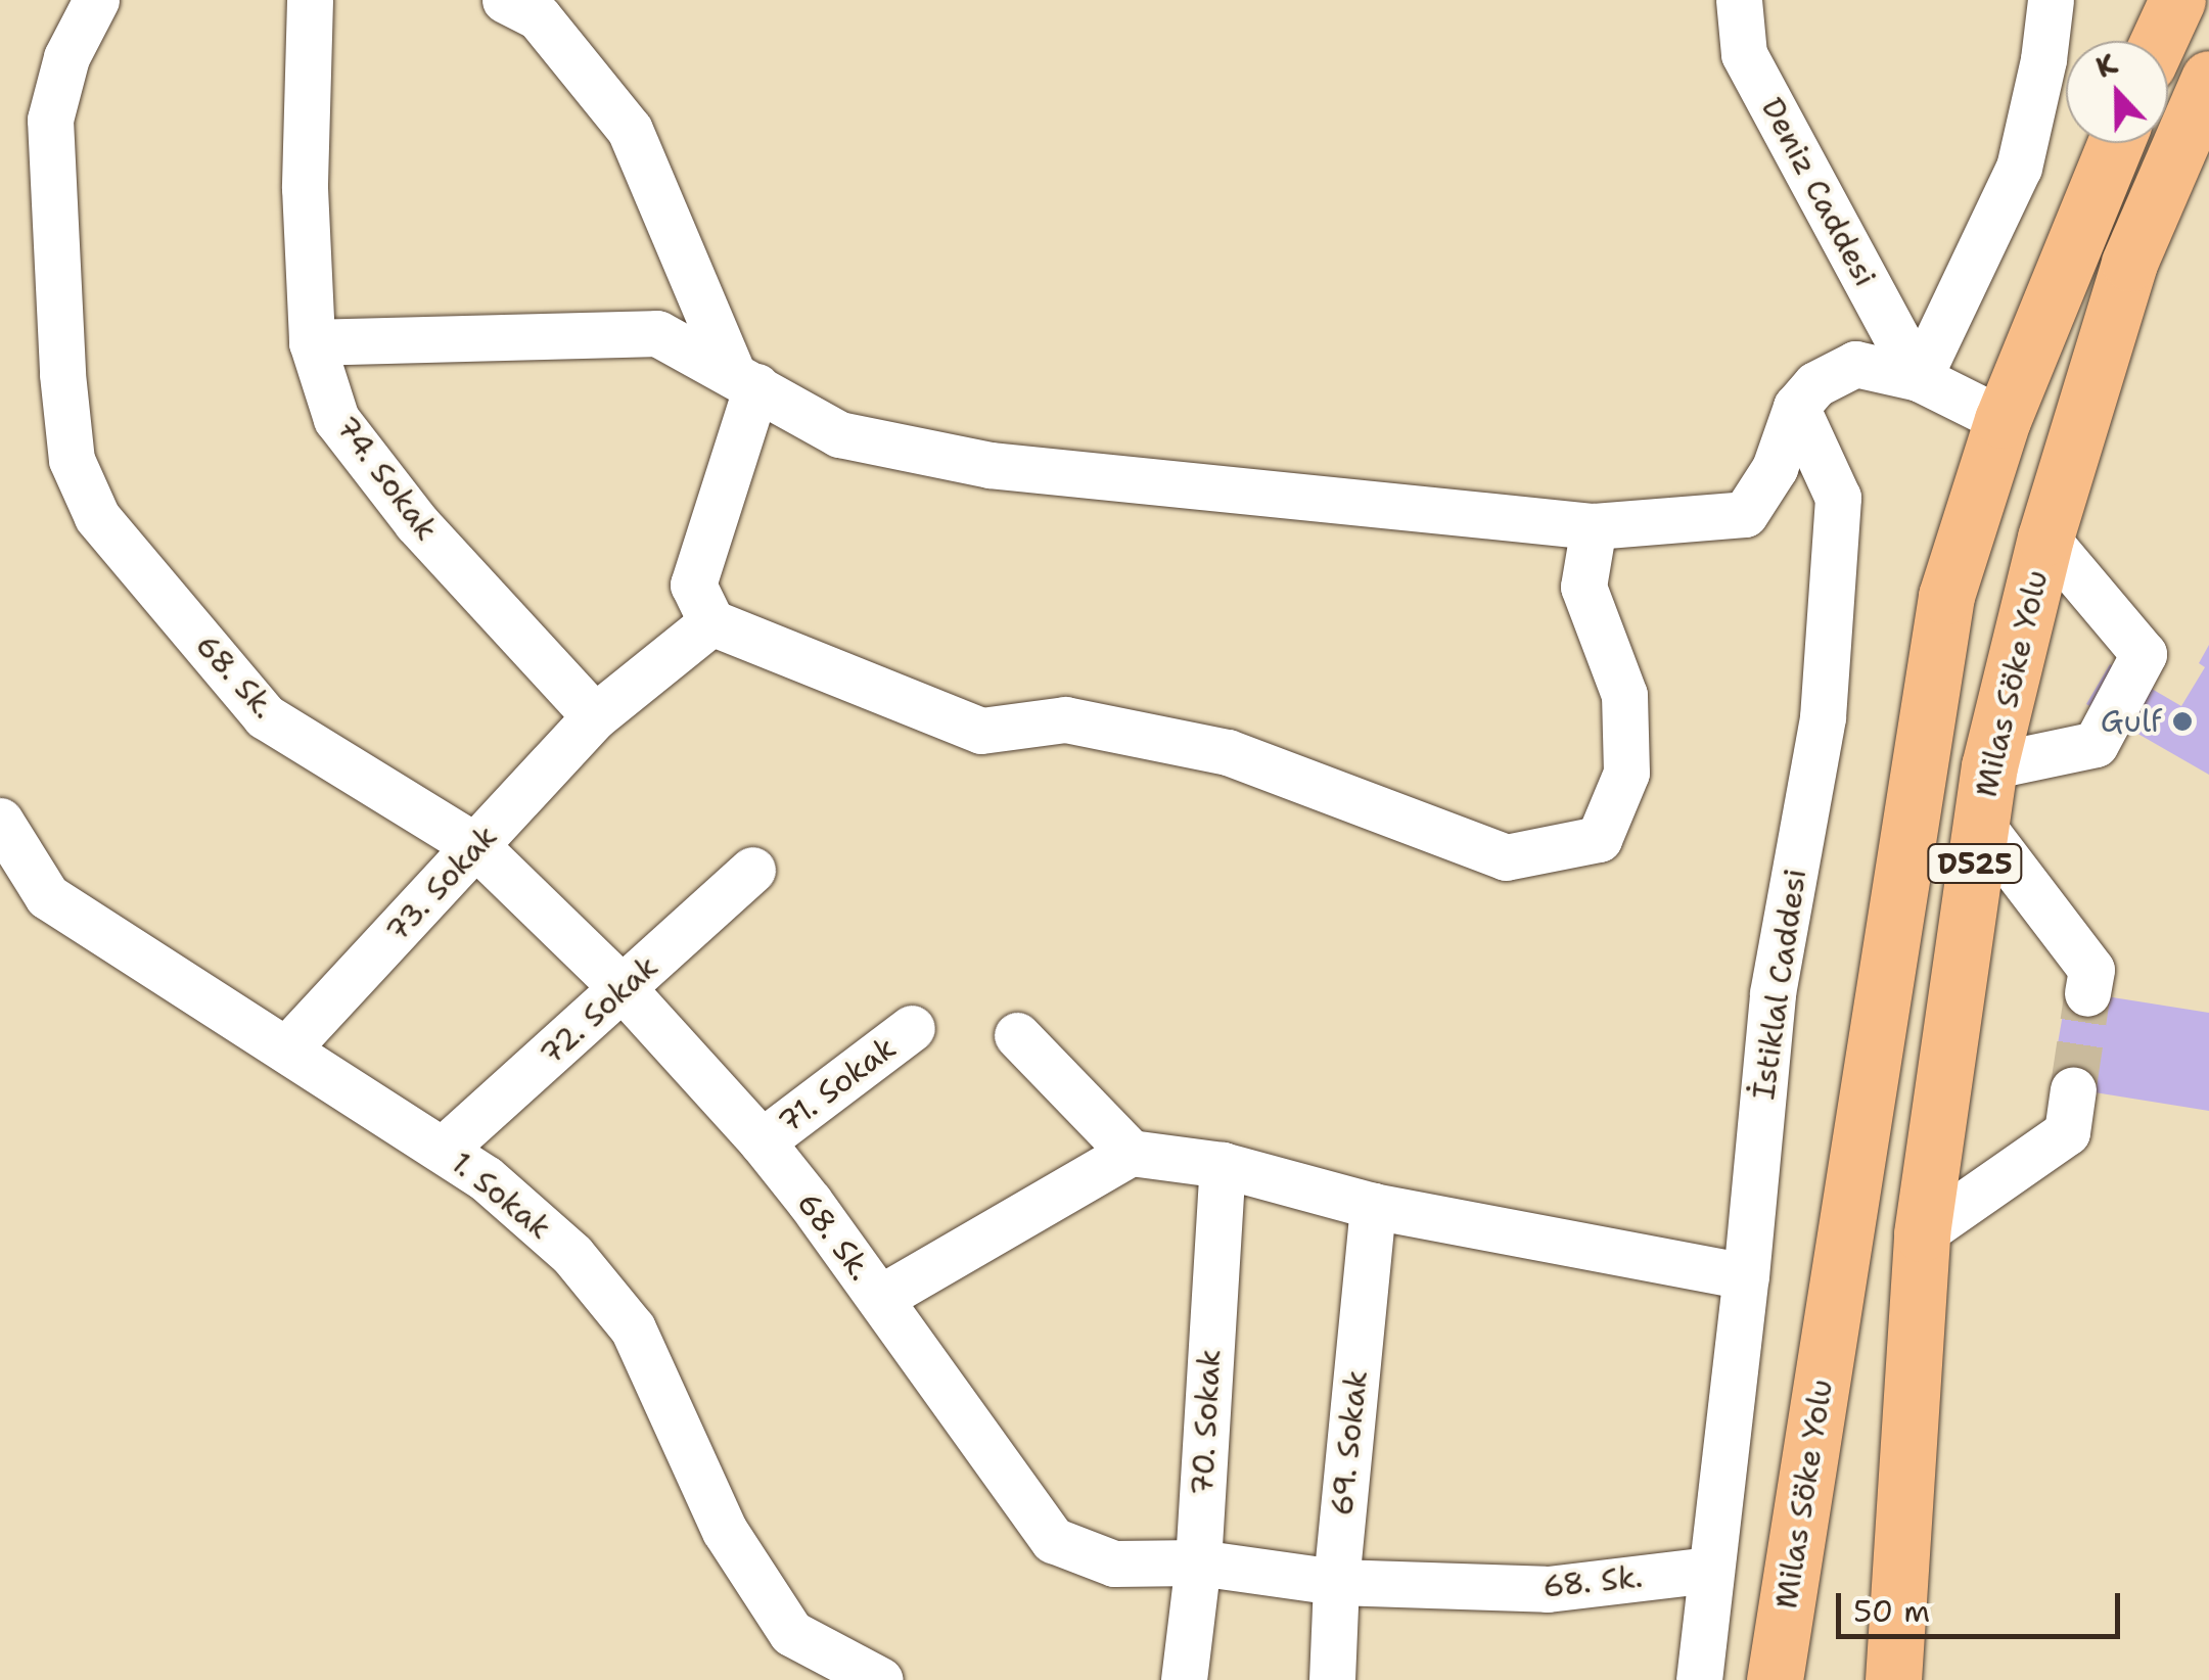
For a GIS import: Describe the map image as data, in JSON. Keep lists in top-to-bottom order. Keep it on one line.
{"streets":{"highway":["Milas Söke Yolu","D525"],"street":["Deniz Caddesi","74. Sokak","68. Sk.","73. Sokak","İstiklal Caddesi","72. Sokak","71. Sokak","1. Sokak","70. Sokak","69. Sokak"]},"crossings":[["74. Sokak","73. Sokak"],["68. Sk.","73. Sokak"],["68. Sk.","İstiklal Caddesi"],["68. Sk.","72. Sokak"],["68. Sk.","71. Sokak"],["68. Sk.","70. Sokak"],["68. Sk.","69. Sokak"],["73. Sokak","1. Sokak"],["72. Sokak","1. Sokak"]],"places":["Gulf"],"scale_bar":"50 m","north":"top"}
